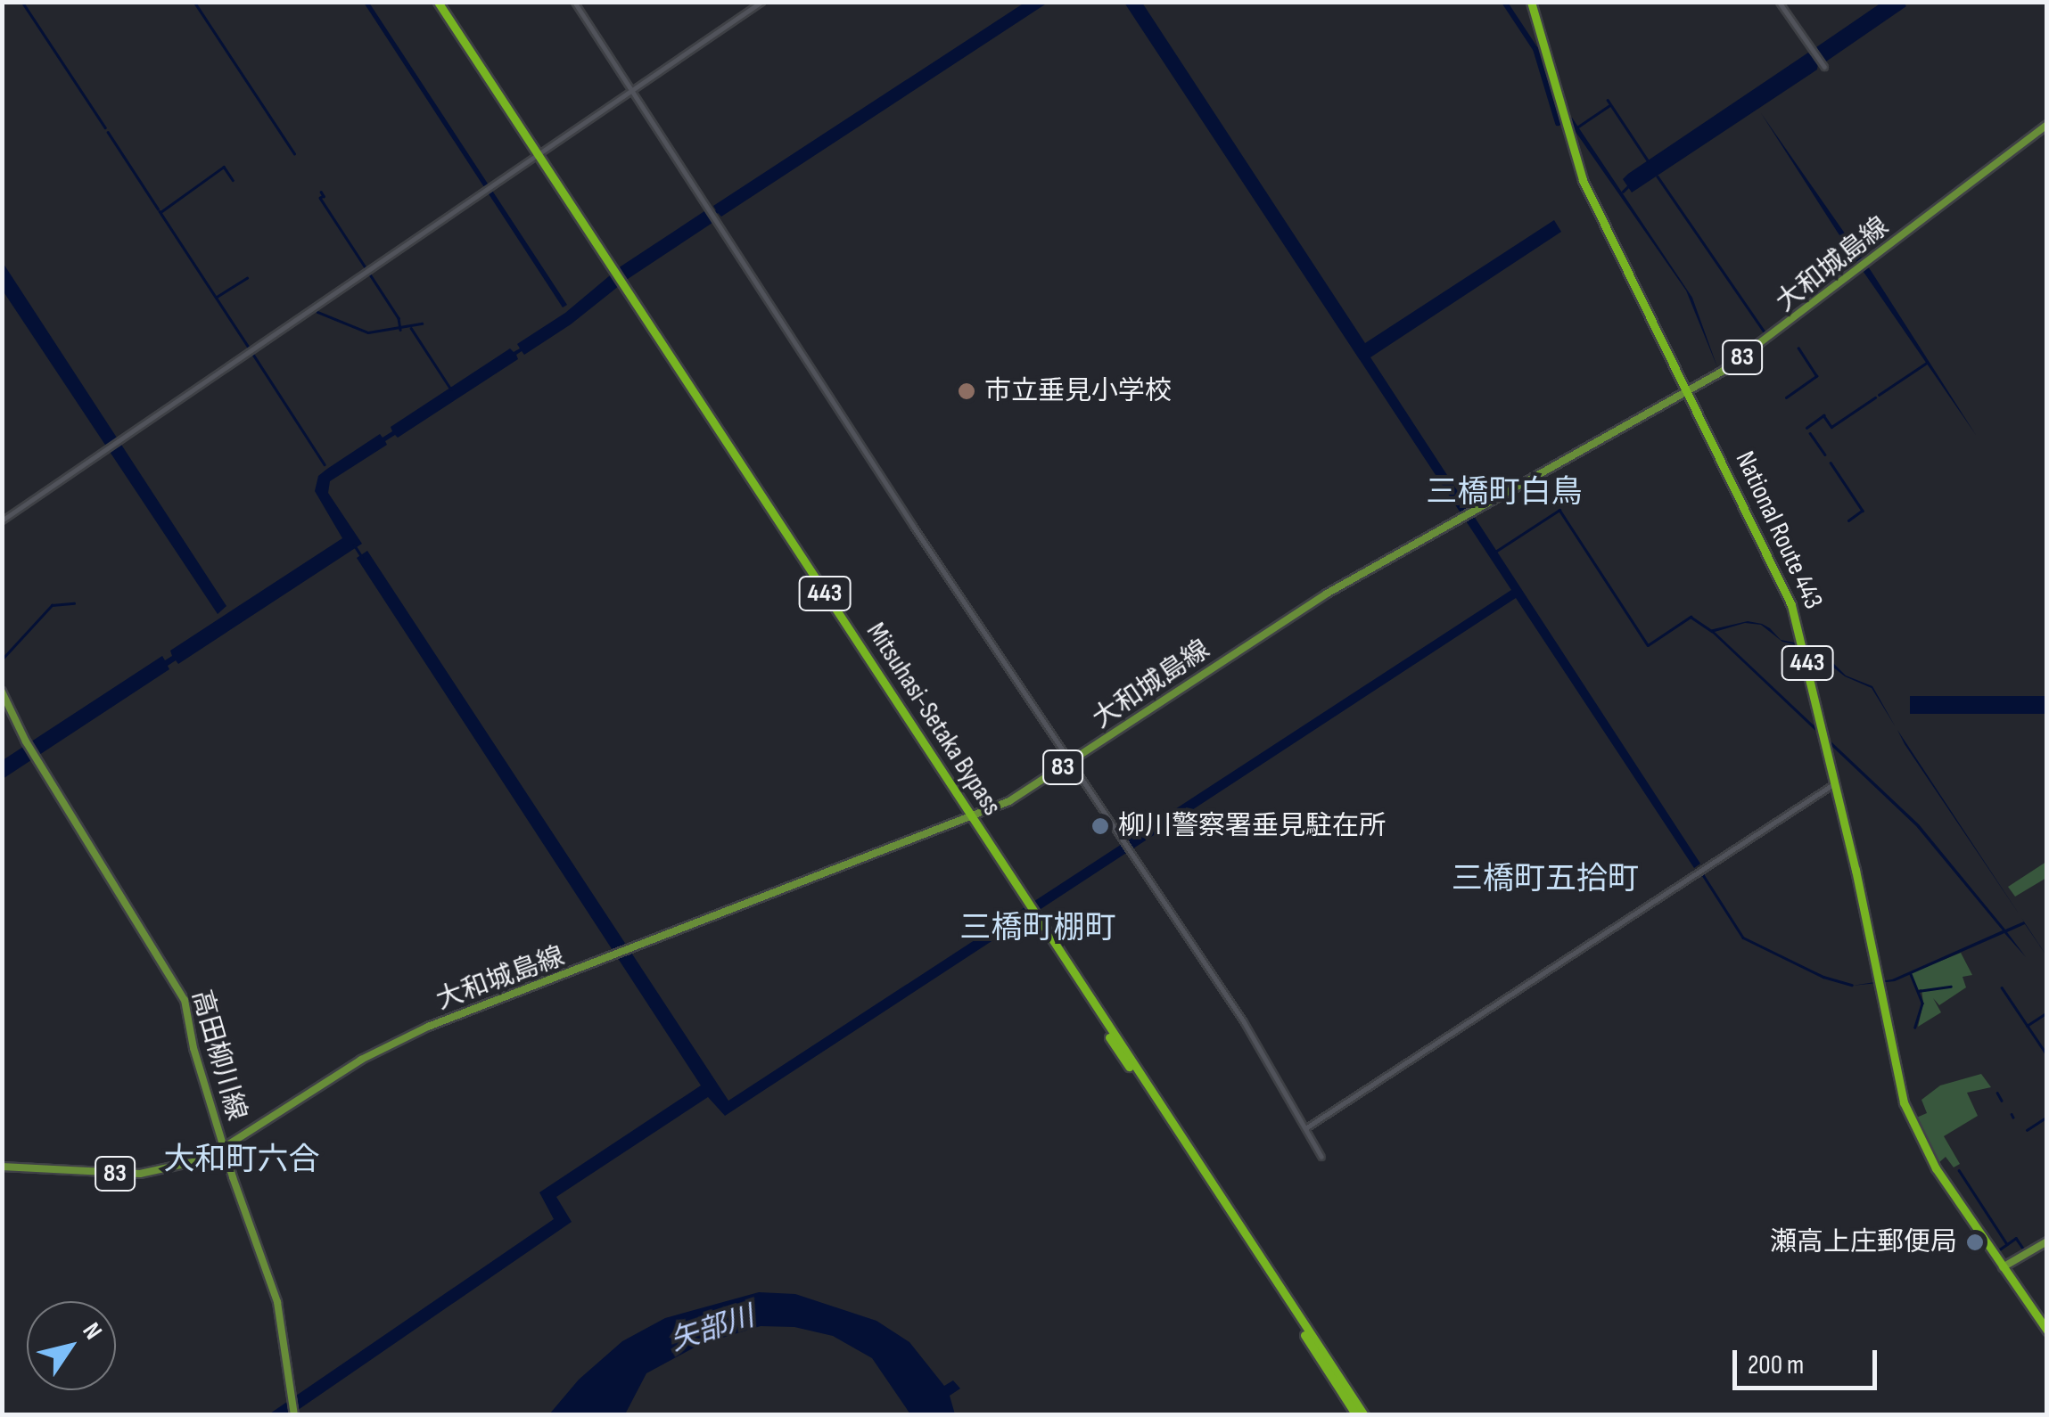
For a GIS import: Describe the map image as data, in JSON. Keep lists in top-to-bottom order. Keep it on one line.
{"streets":{"highway":["National Route 443","443","Mitsuhasi-Setaka Bypass"],"main road":["大和城島線","83","高田柳川線"]},"crossings":[["大和城島線","National Route 443"],["大和城島線","Mitsuhasi-Setaka Bypass"],["大和城島線","高田柳川線"]],"districts":["三橋町白鳥","三橋町五拾町","三橋町棚町","大和町六合"],"water":["矢部川"],"places":["市立垂見小学校","柳川警察署垂見駐在所","瀬高上庄郵便局"],"scale_bar":"200 m","north":"top right"}
